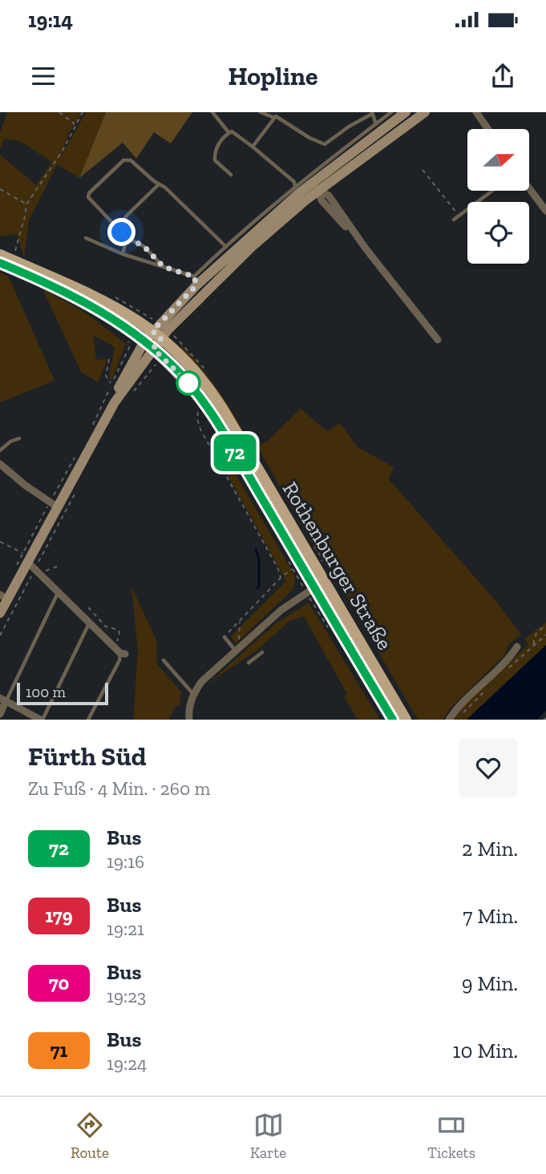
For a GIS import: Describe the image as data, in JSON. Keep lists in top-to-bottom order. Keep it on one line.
{"streets":{"main road":["Rothenburger Straße"]},"lines":["bus line 72"],"scale_bar":"100 m","north":"right","page":{"status":"19:14","header":"Hopline","on_map":"72","scale":"100 m","heading":["Fürth Süd","Zu Fuß · 4 Min. · 260 m"],"list":[{"mark":"72","name":"Bus","note":"19:16","value":"2 Min."},{"mark":"179","name":"Bus","note":"19:21","value":"7 Min."},{"mark":"70","name":"Bus","note":"19:23","value":"9 Min."},{"mark":"71","name":"Bus","note":"19:24","value":"10 Min."}],"tabs":["Route","Karte","Tickets"]}}
